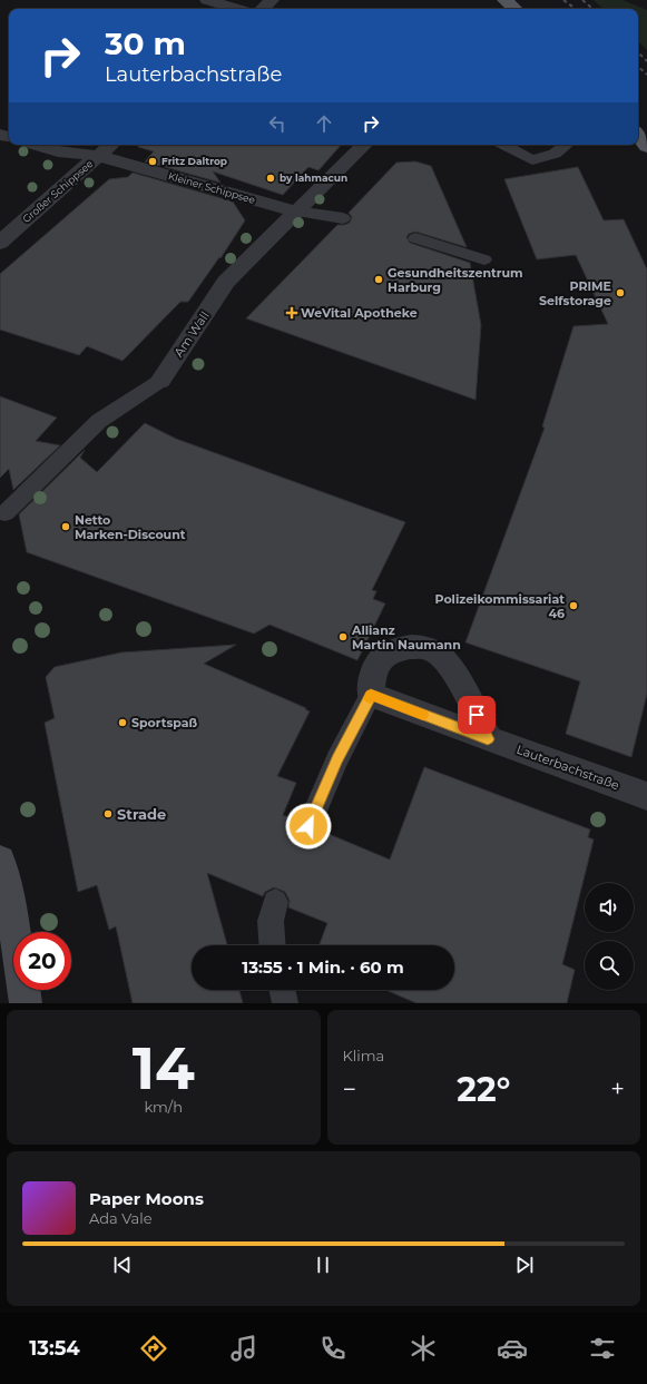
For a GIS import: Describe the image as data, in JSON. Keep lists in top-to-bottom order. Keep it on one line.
{"streets":{"street":["Kleiner Schippsee","Großer Schippsee","Am Wall","Lauterbachstraße"]},"crossings":[["Kleiner Schippsee","Großer Schippsee"],["Kleiner Schippsee","Am Wall"]],"places":{"other":["Fritz Daltrop","by lahmacun","Gesundheitszentrum Harburg","PRIME Selfstorage","Netto Marken-Discount","Polizeikommissariat 46","Allianz Martin Naumann","Sportspaß","Strade"],"health":["WeVital Apotheke"]},"page":{"turn":["30 m","Lauterbachstraße"],"limit":"20","trip":"13:55 · 1 Min. · 60 m","tile":[["14","km/h"],"Klima"],"heat":["−","22°","+"],"song":["Paper Moons","Ada Vale"],"tabs":"13:54"}}
